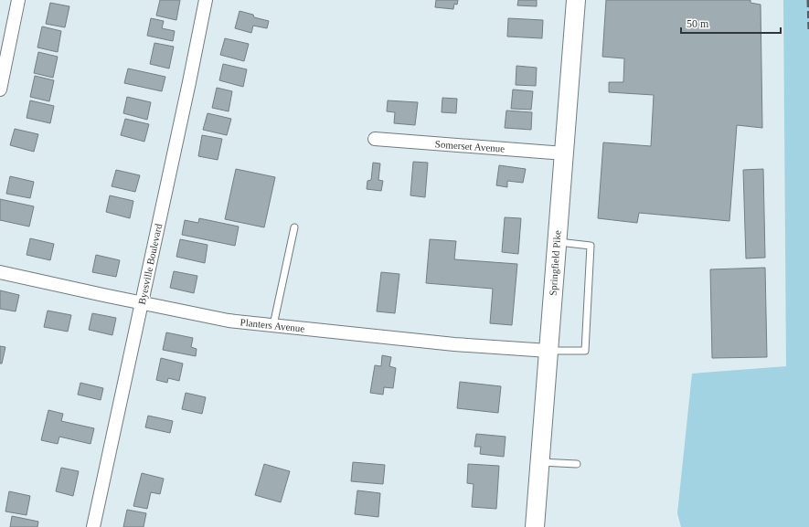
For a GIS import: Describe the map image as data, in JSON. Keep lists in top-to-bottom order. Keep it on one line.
{"streets":{"main road":["Springfield Pike"],"street":["Somerset Avenue","Byesville Boulevard","Planters Avenue"]},"crossings":[["Somerset Avenue","Springfield Pike"],["Springfield Pike","Planters Avenue"],["Byesville Boulevard","Planters Avenue"]],"scale_bar":"50 m"}
